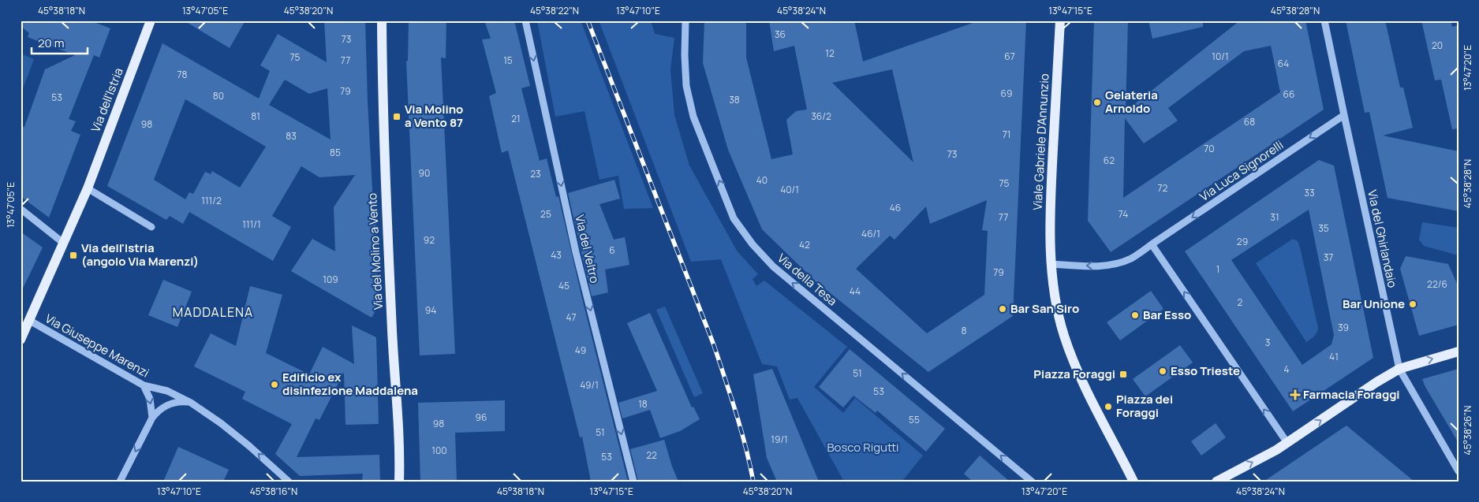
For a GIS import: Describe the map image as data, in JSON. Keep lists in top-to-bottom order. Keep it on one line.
{"streets":{"main road":["Via dell'Istria","Viale Gabriele D'Annunzio","Via del Molino a Vento"],"street":["Via Luca Signorelli","Via del Ghirlandaio","Via del Veltro","Via della Tesa","Via Giuseppe Marenzi"]},"crossings":[["Via dell'Istria","Via Giuseppe Marenzi"],["Via Luca Signorelli","Via del Ghirlandaio"]],"one_way":["Via Luca Signorelli","Via del Veltro","Via della Tesa","Via Giuseppe Marenzi"],"districts":["MADDALENA"],"parks":["Bosco Rigutti"],"places":{"other":["Gelateria Arnoldo","Bar Unione","Bar San Siro","Bar Esso","Esso Trieste","Edificio ex disinfezione Maddalena","Piazza dei Foraggi"],"transit":["Via Molino a Vento 87","Via dell'Istria (angolo Via Marenzi)","Piazza Foraggi"],"health":["Farmacia Foraggi"]},"house_numbers":["36","73","20","12","67","10/1","75","77","15","64","78","79","69","66","80","53","38","81","36/2","21","68","98","71","83","70","85","73","62","90","23","40","75","72","40/1","33","111/2","46","25","74","77","31","111/1","35","46/1","92","29","42","6","43","37","1","79","109","22/6","45","44","2","94","47","39","8","3","49","41","4","51","49/1","53","18","96","55","98","51","19/1","100","22","53"],"scale_bar":"20 m","coordinates":["45°38'18\"N","13°47'05\"E","45°38'20\"N","45°38'22\"N","13°47'10\"E","45°38'24\"N","13°47'15\"E","45°38'28\"N","13°47'20\"E","45°38'26\"N","45°38'16\"N"]}
